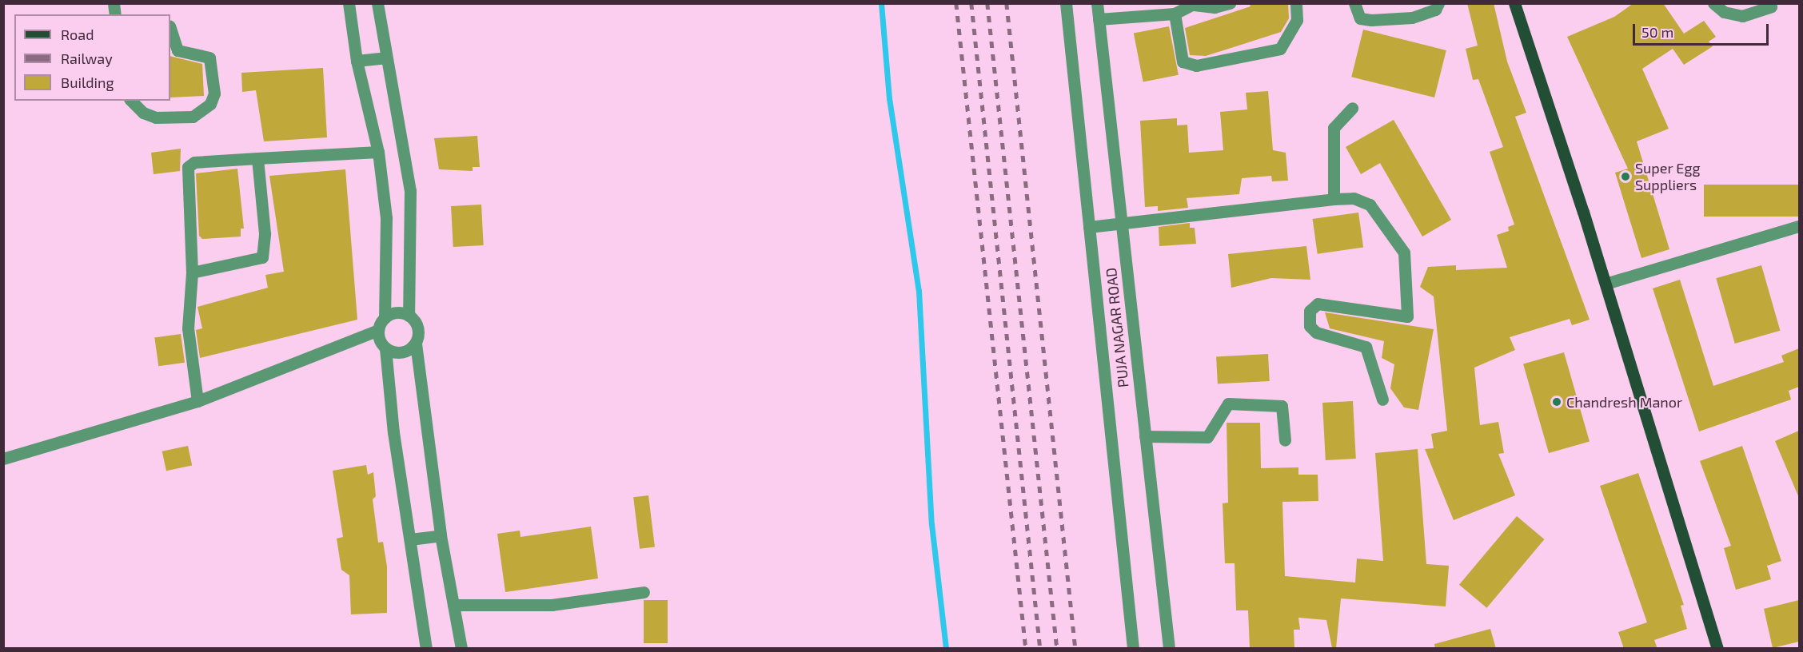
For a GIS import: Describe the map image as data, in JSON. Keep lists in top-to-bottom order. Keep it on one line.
{"streets":{"street":["PUJA NAGAR ROAD"]},"places":["Super Egg Suppliers","Chandresh Manor"],"legend":["Road","Railway","Building"],"scale_bar":"50 m"}
